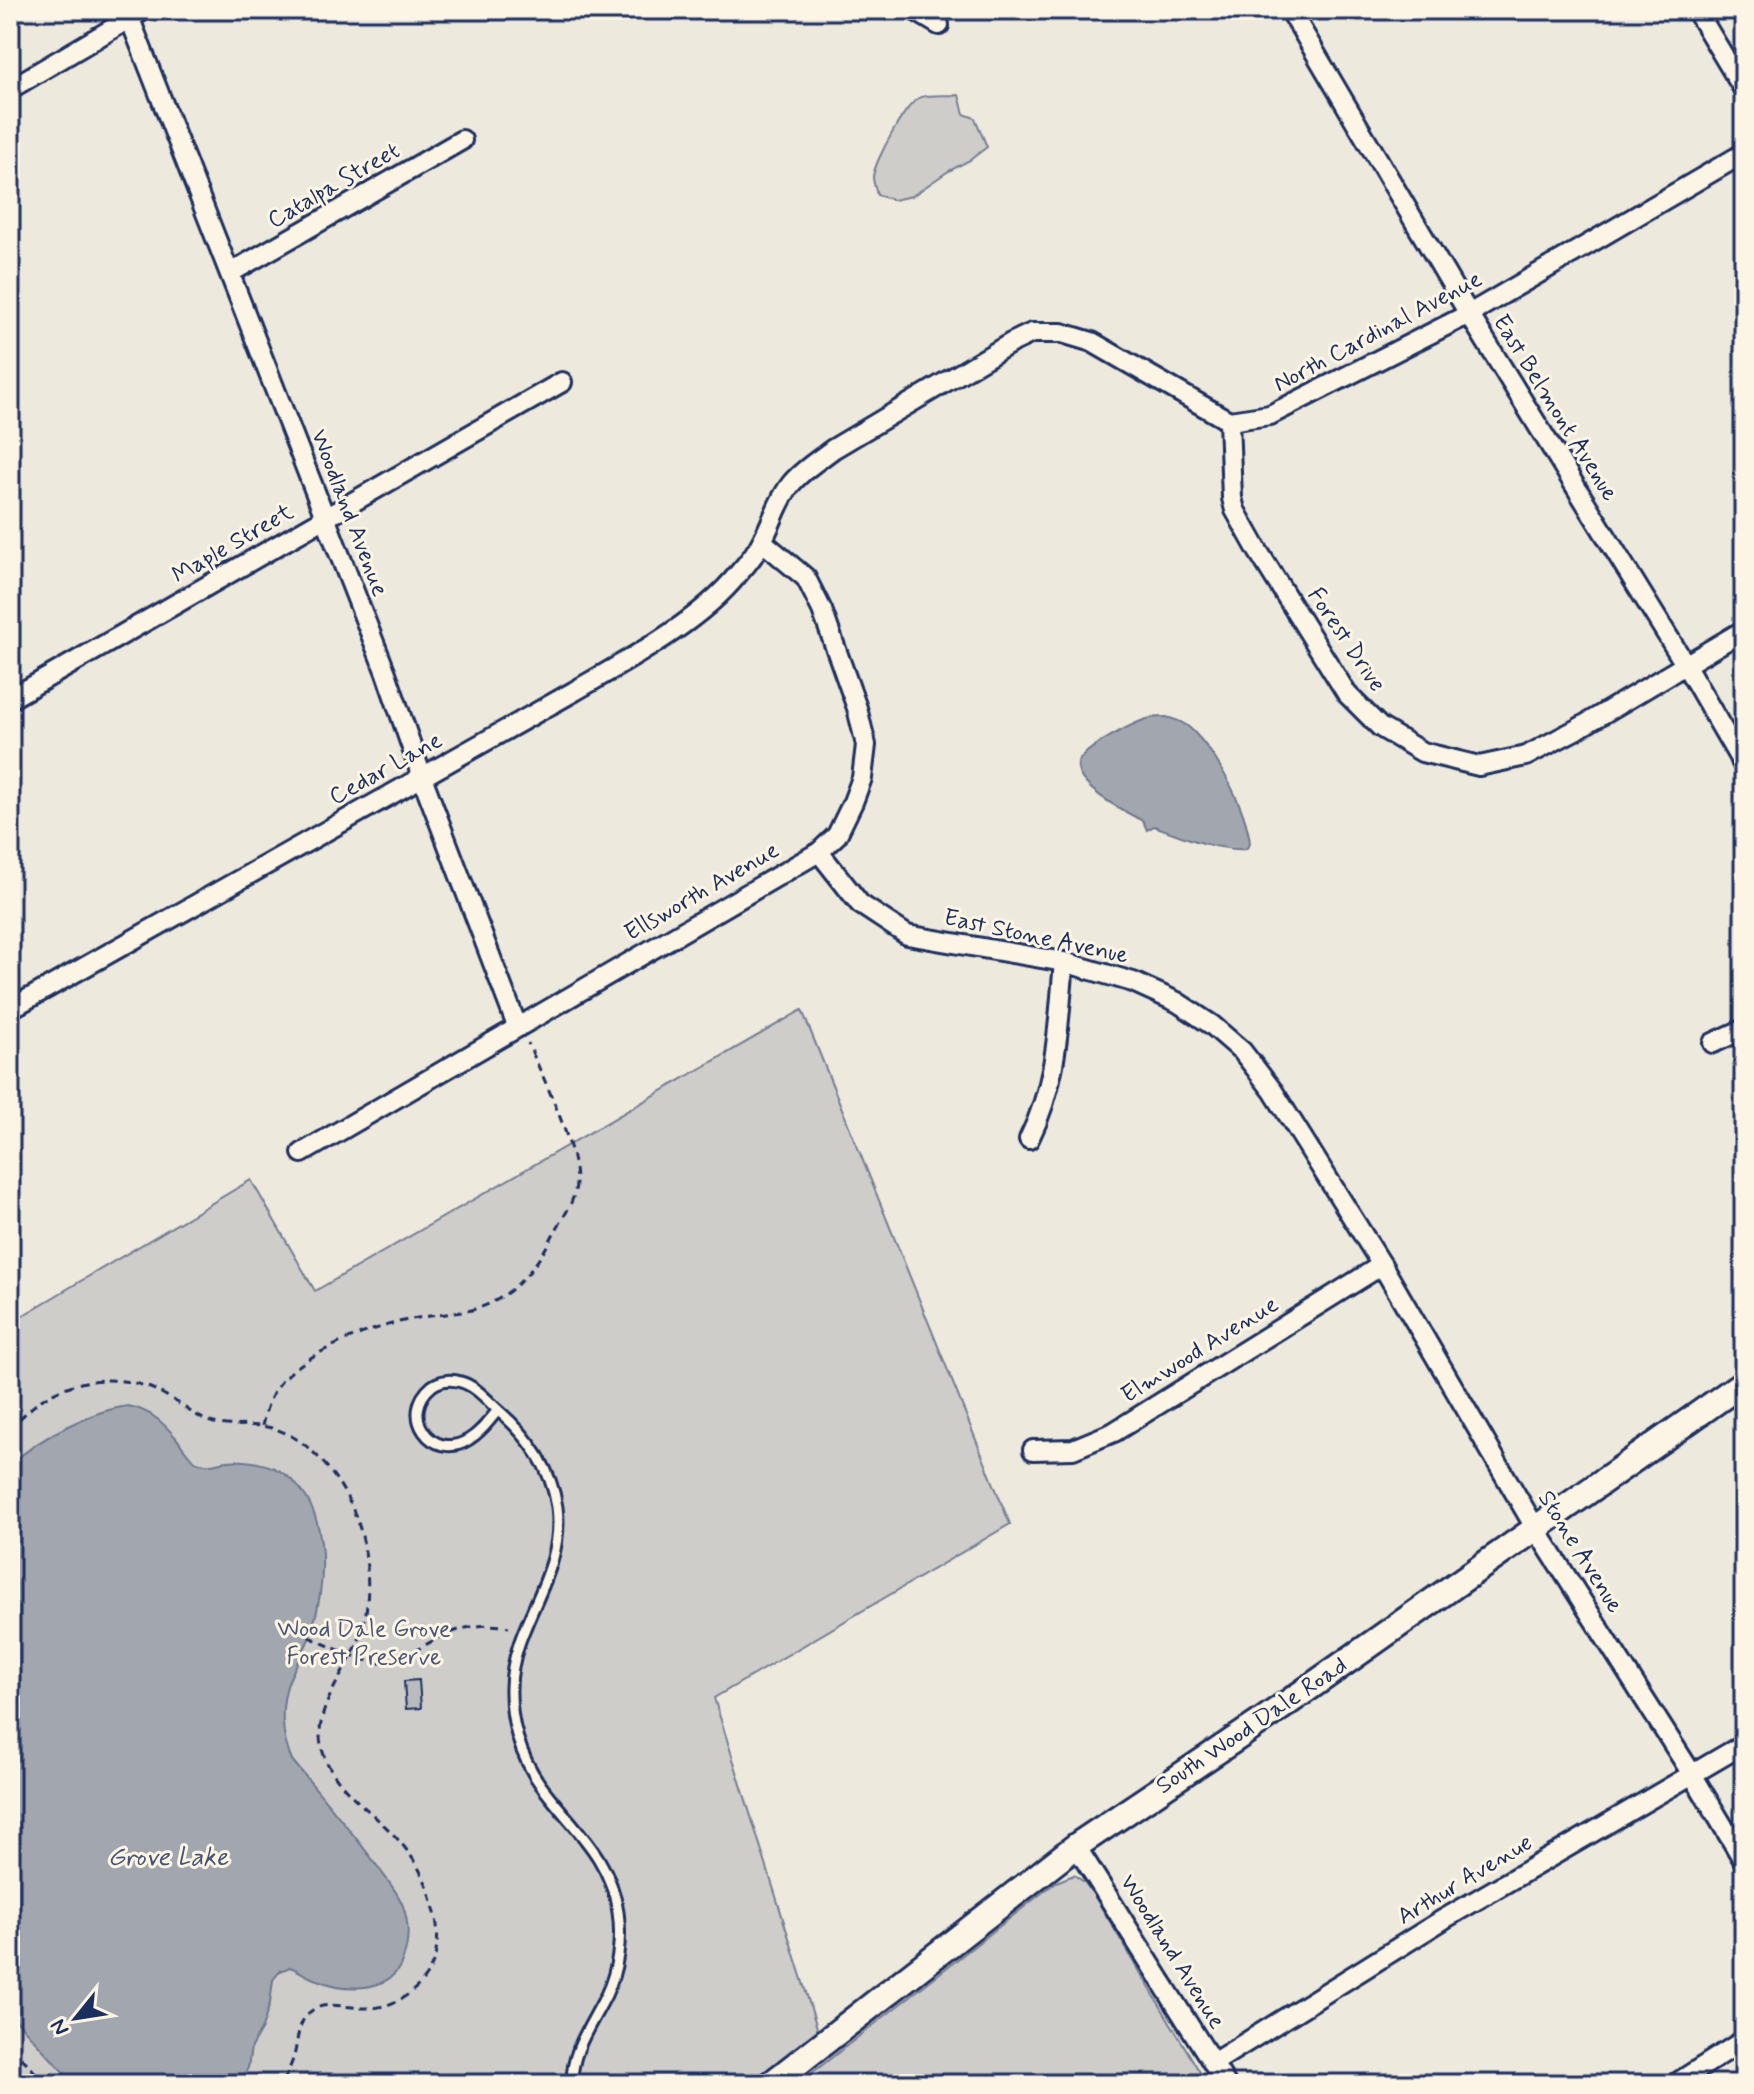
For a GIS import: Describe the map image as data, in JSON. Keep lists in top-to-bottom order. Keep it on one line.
{"streets":{"main road":["South Wood Dale Road"],"street":["Catalpa Street","North Cardinal Avenue","East Belmont Avenue","Woodland Avenue","Maple Street","Forest Drive","Cedar Lane","Ellsworth Avenue","East Stone Avenue","Elmwood Avenue","Stone Avenue","Arthur Avenue"]},"crossings":[["Catalpa Street","Woodland Avenue"],["North Cardinal Avenue","East Belmont Avenue"],["North Cardinal Avenue","Forest Drive"],["East Belmont Avenue","Forest Drive"],["Woodland Avenue","Maple Street"],["Woodland Avenue","Cedar Lane"],["Woodland Avenue","Ellsworth Avenue"],["Woodland Avenue","South Wood Dale Road"],["Woodland Avenue","Arthur Avenue"],["Cedar Lane","Ellsworth Avenue"],["Ellsworth Avenue","East Stone Avenue"],["East Stone Avenue","Elmwood Avenue"],["East Stone Avenue","Stone Avenue"],["Elmwood Avenue","Stone Avenue"],["Stone Avenue","South Wood Dale Road"],["Stone Avenue","Arthur Avenue"]],"water":["Grove Lake"],"parks":["Wood Dale Grove Forest Preserve"],"north":"bottom left"}
